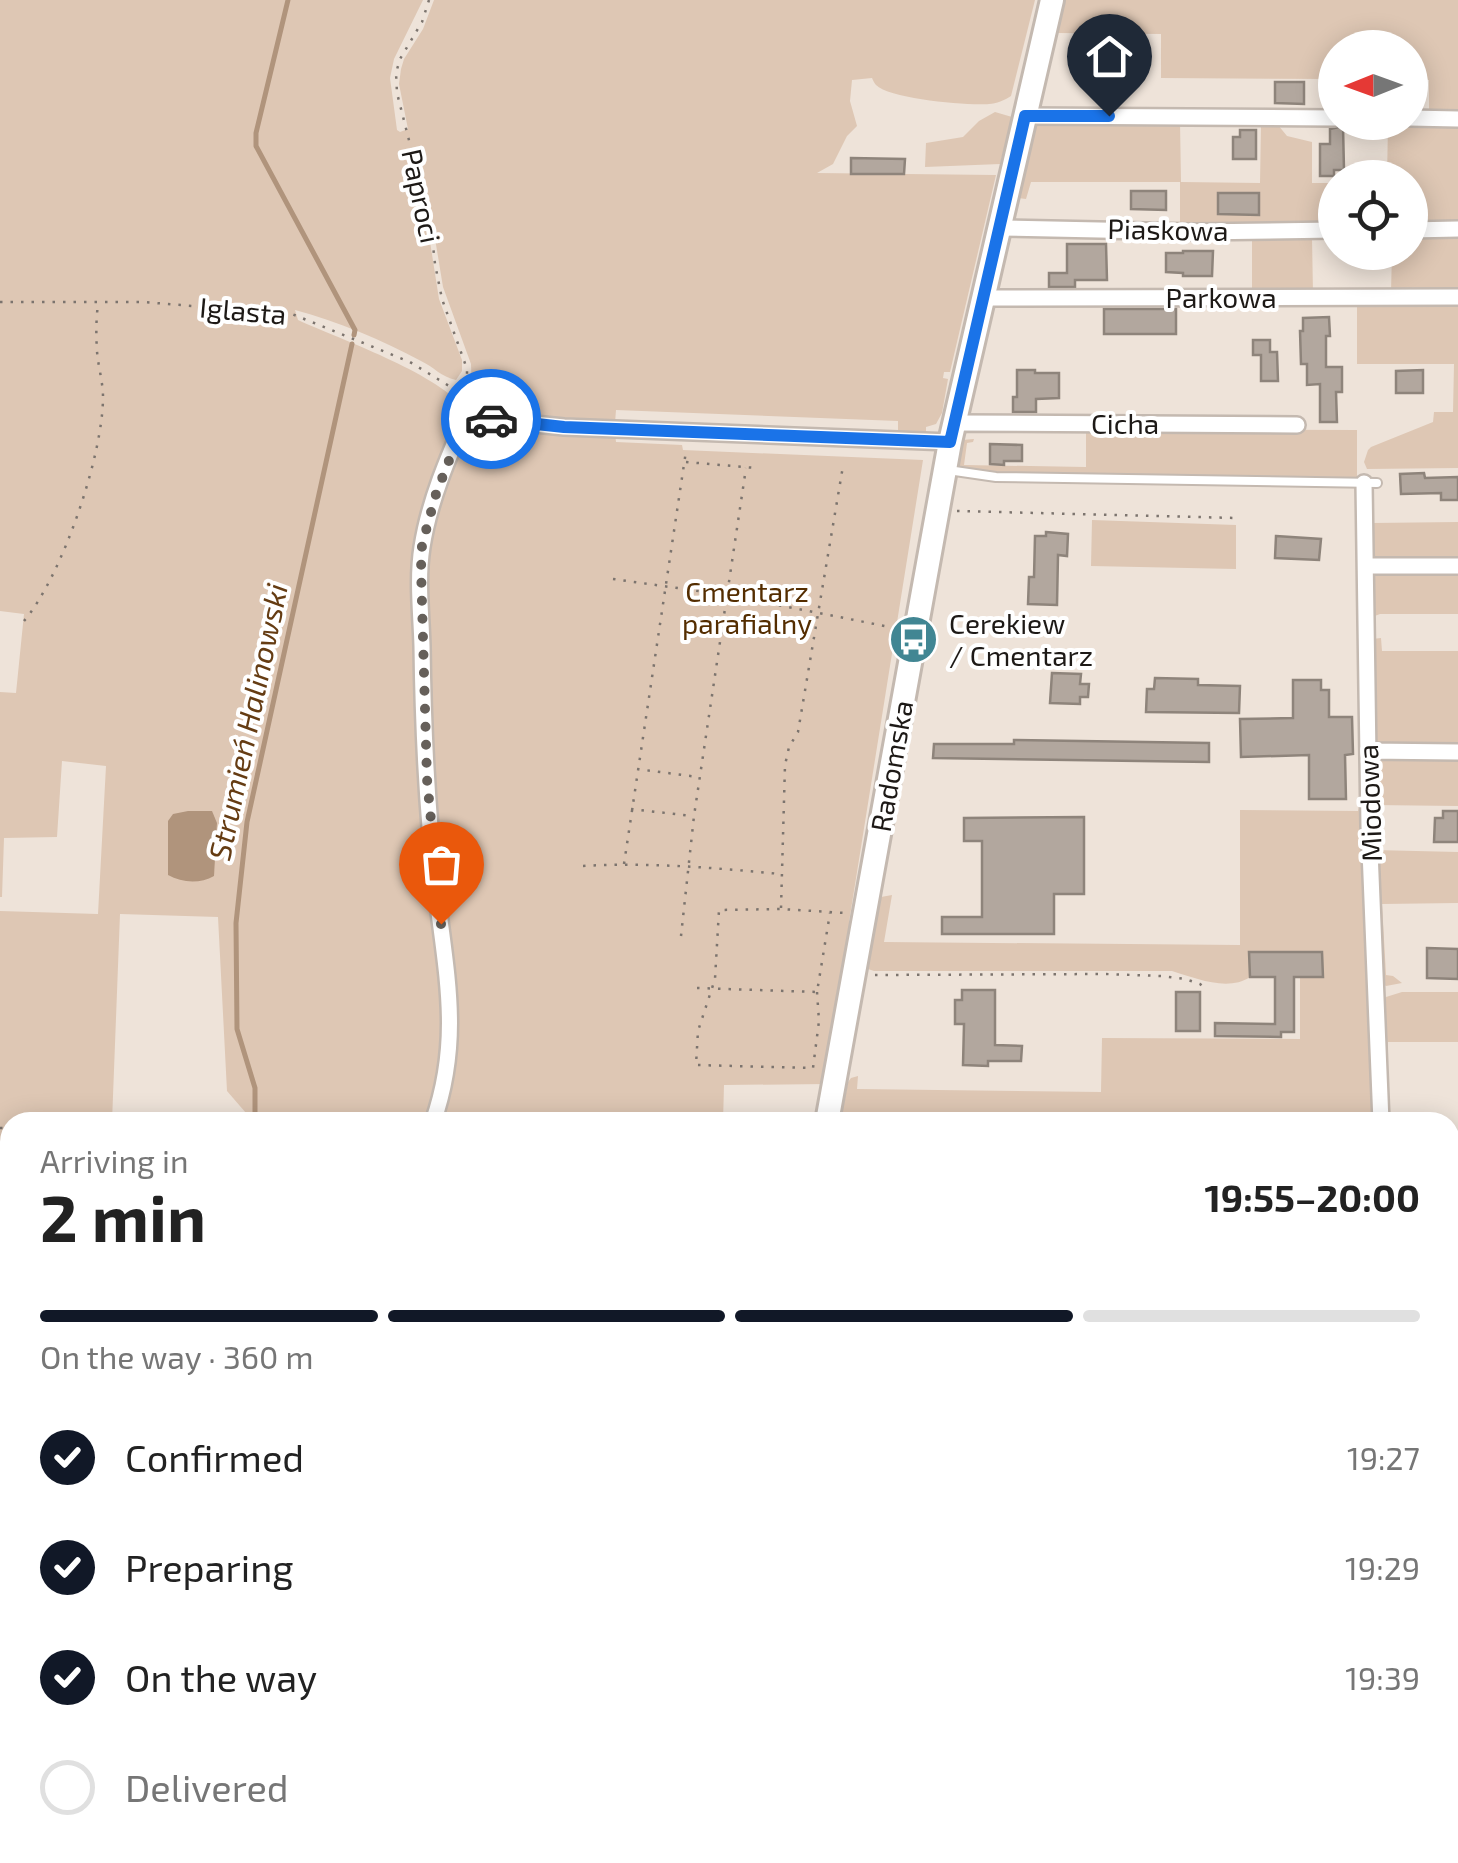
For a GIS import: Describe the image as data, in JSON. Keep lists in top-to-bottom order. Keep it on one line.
{"streets":{"street":["Piaskowa","Parkowa","Cicha","Radomska","Miodowa"],"path":["Paproci","Iglasta"]},"crossings":[["Paproci","Iglasta"],["Piaskowa","Radomska"],["Parkowa","Radomska"],["Cicha","Radomska"]],"water":["Strumień Halinowski"],"parks":["Cmentarz parafialny"],"places":{"bus stop":["Cerekiew / Cmentarz"]},"north":"left","page":{"heading":["2 min","Arriving in","19:55–20:00"],"bar":"On the way · 360 m","list":[["Confirmed","19:27"],["Preparing","19:29"],["On the way","19:39"],"Delivered"]}}
